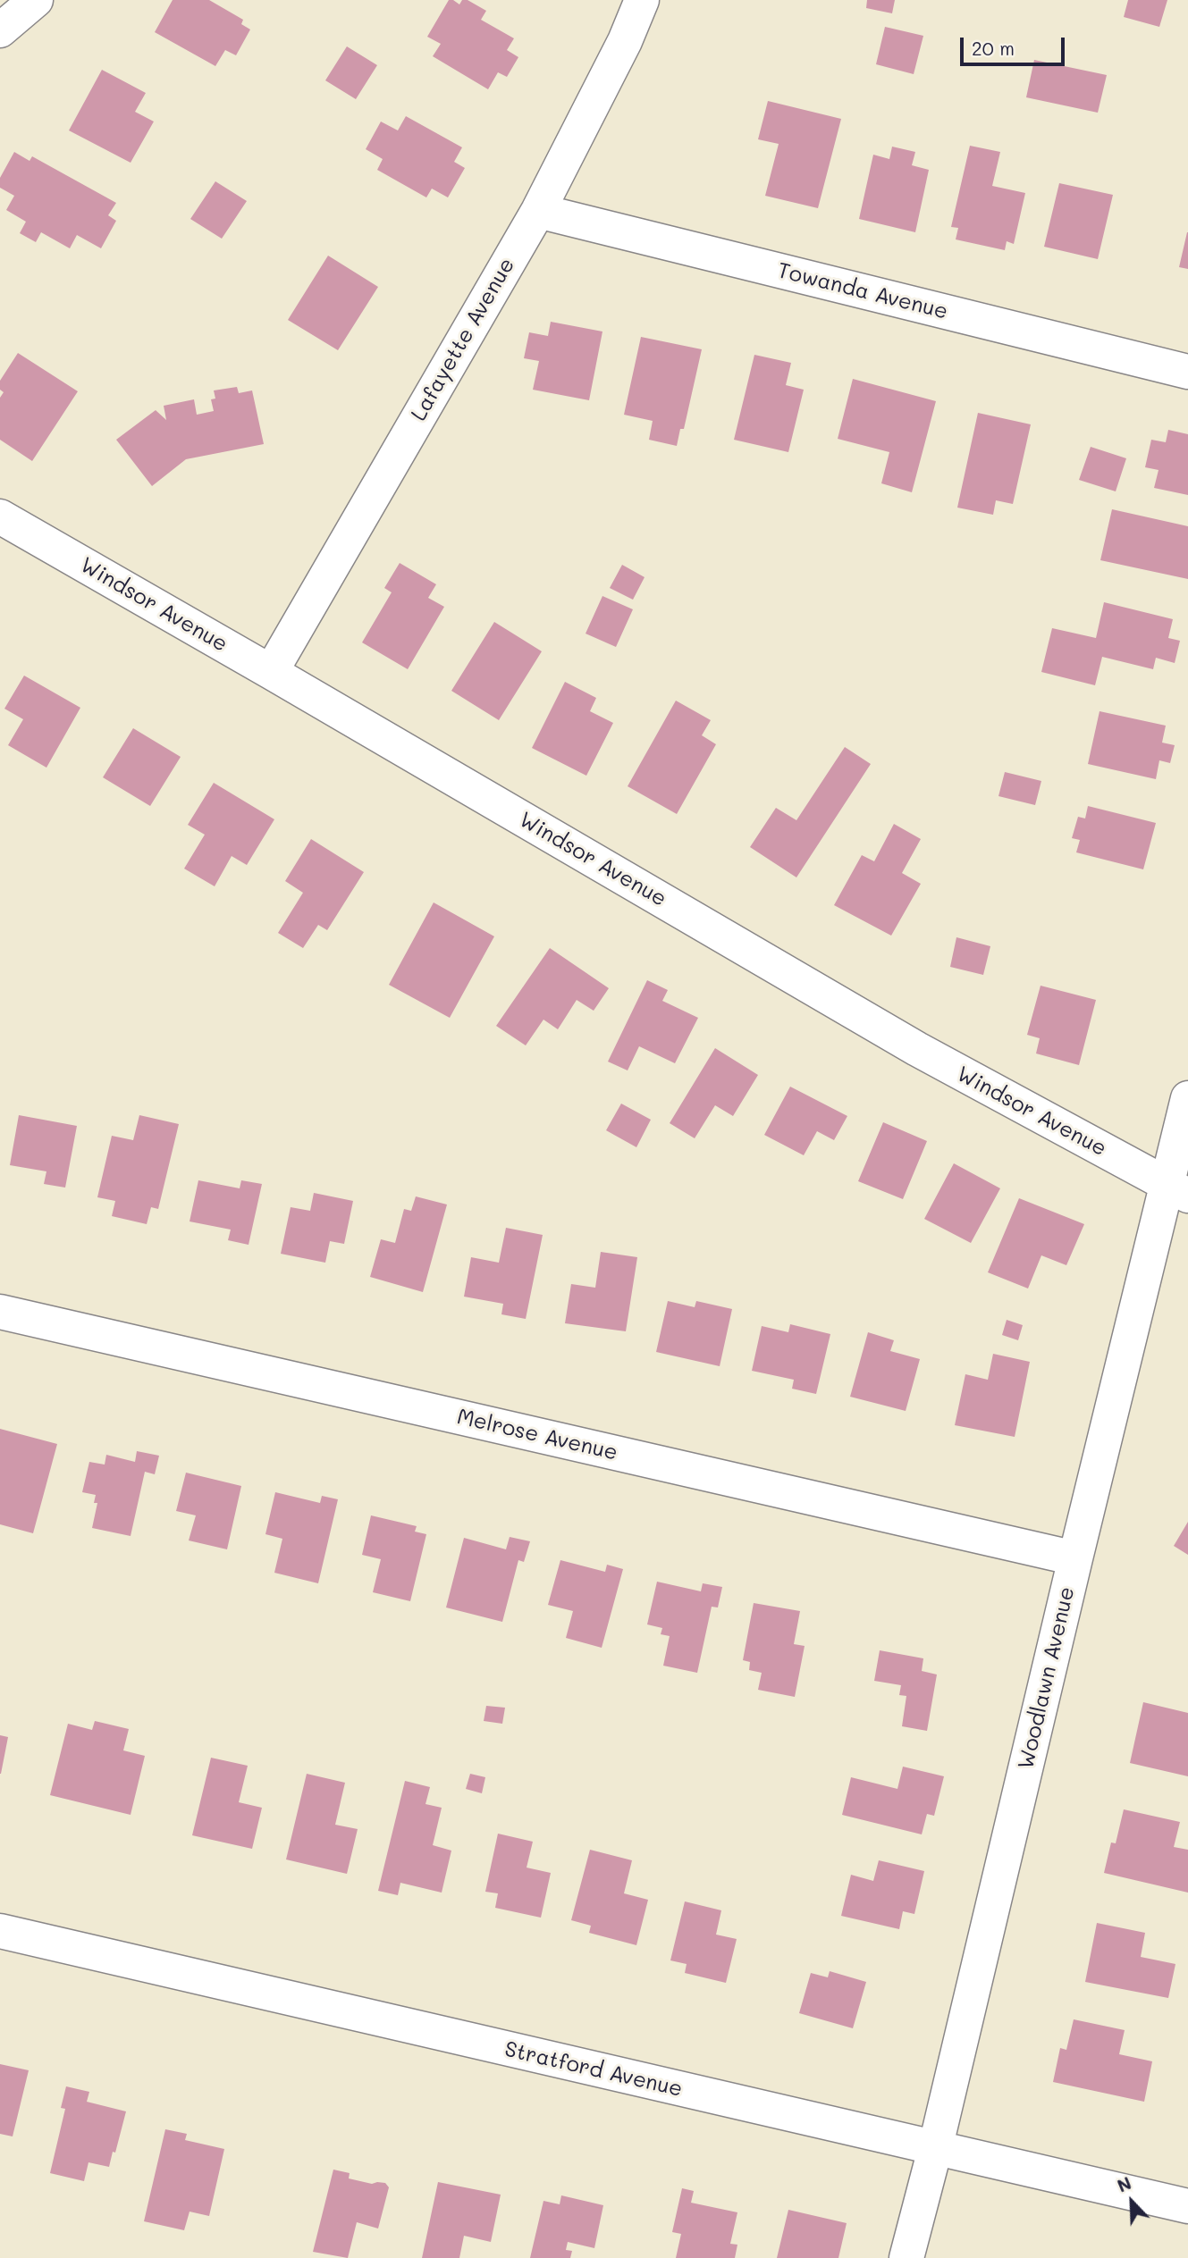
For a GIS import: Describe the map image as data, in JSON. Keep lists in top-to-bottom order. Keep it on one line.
{"streets":{"street":["Towanda Avenue","Lafayette Avenue","Windsor Avenue","Melrose Avenue","Woodlawn Avenue","Stratford Avenue"]},"crossings":[["Towanda Avenue","Lafayette Avenue"],["Lafayette Avenue","Windsor Avenue"],["Windsor Avenue","Woodlawn Avenue"],["Melrose Avenue","Woodlawn Avenue"],["Woodlawn Avenue","Stratford Avenue"]],"scale_bar":"20 m","north":"top left"}
